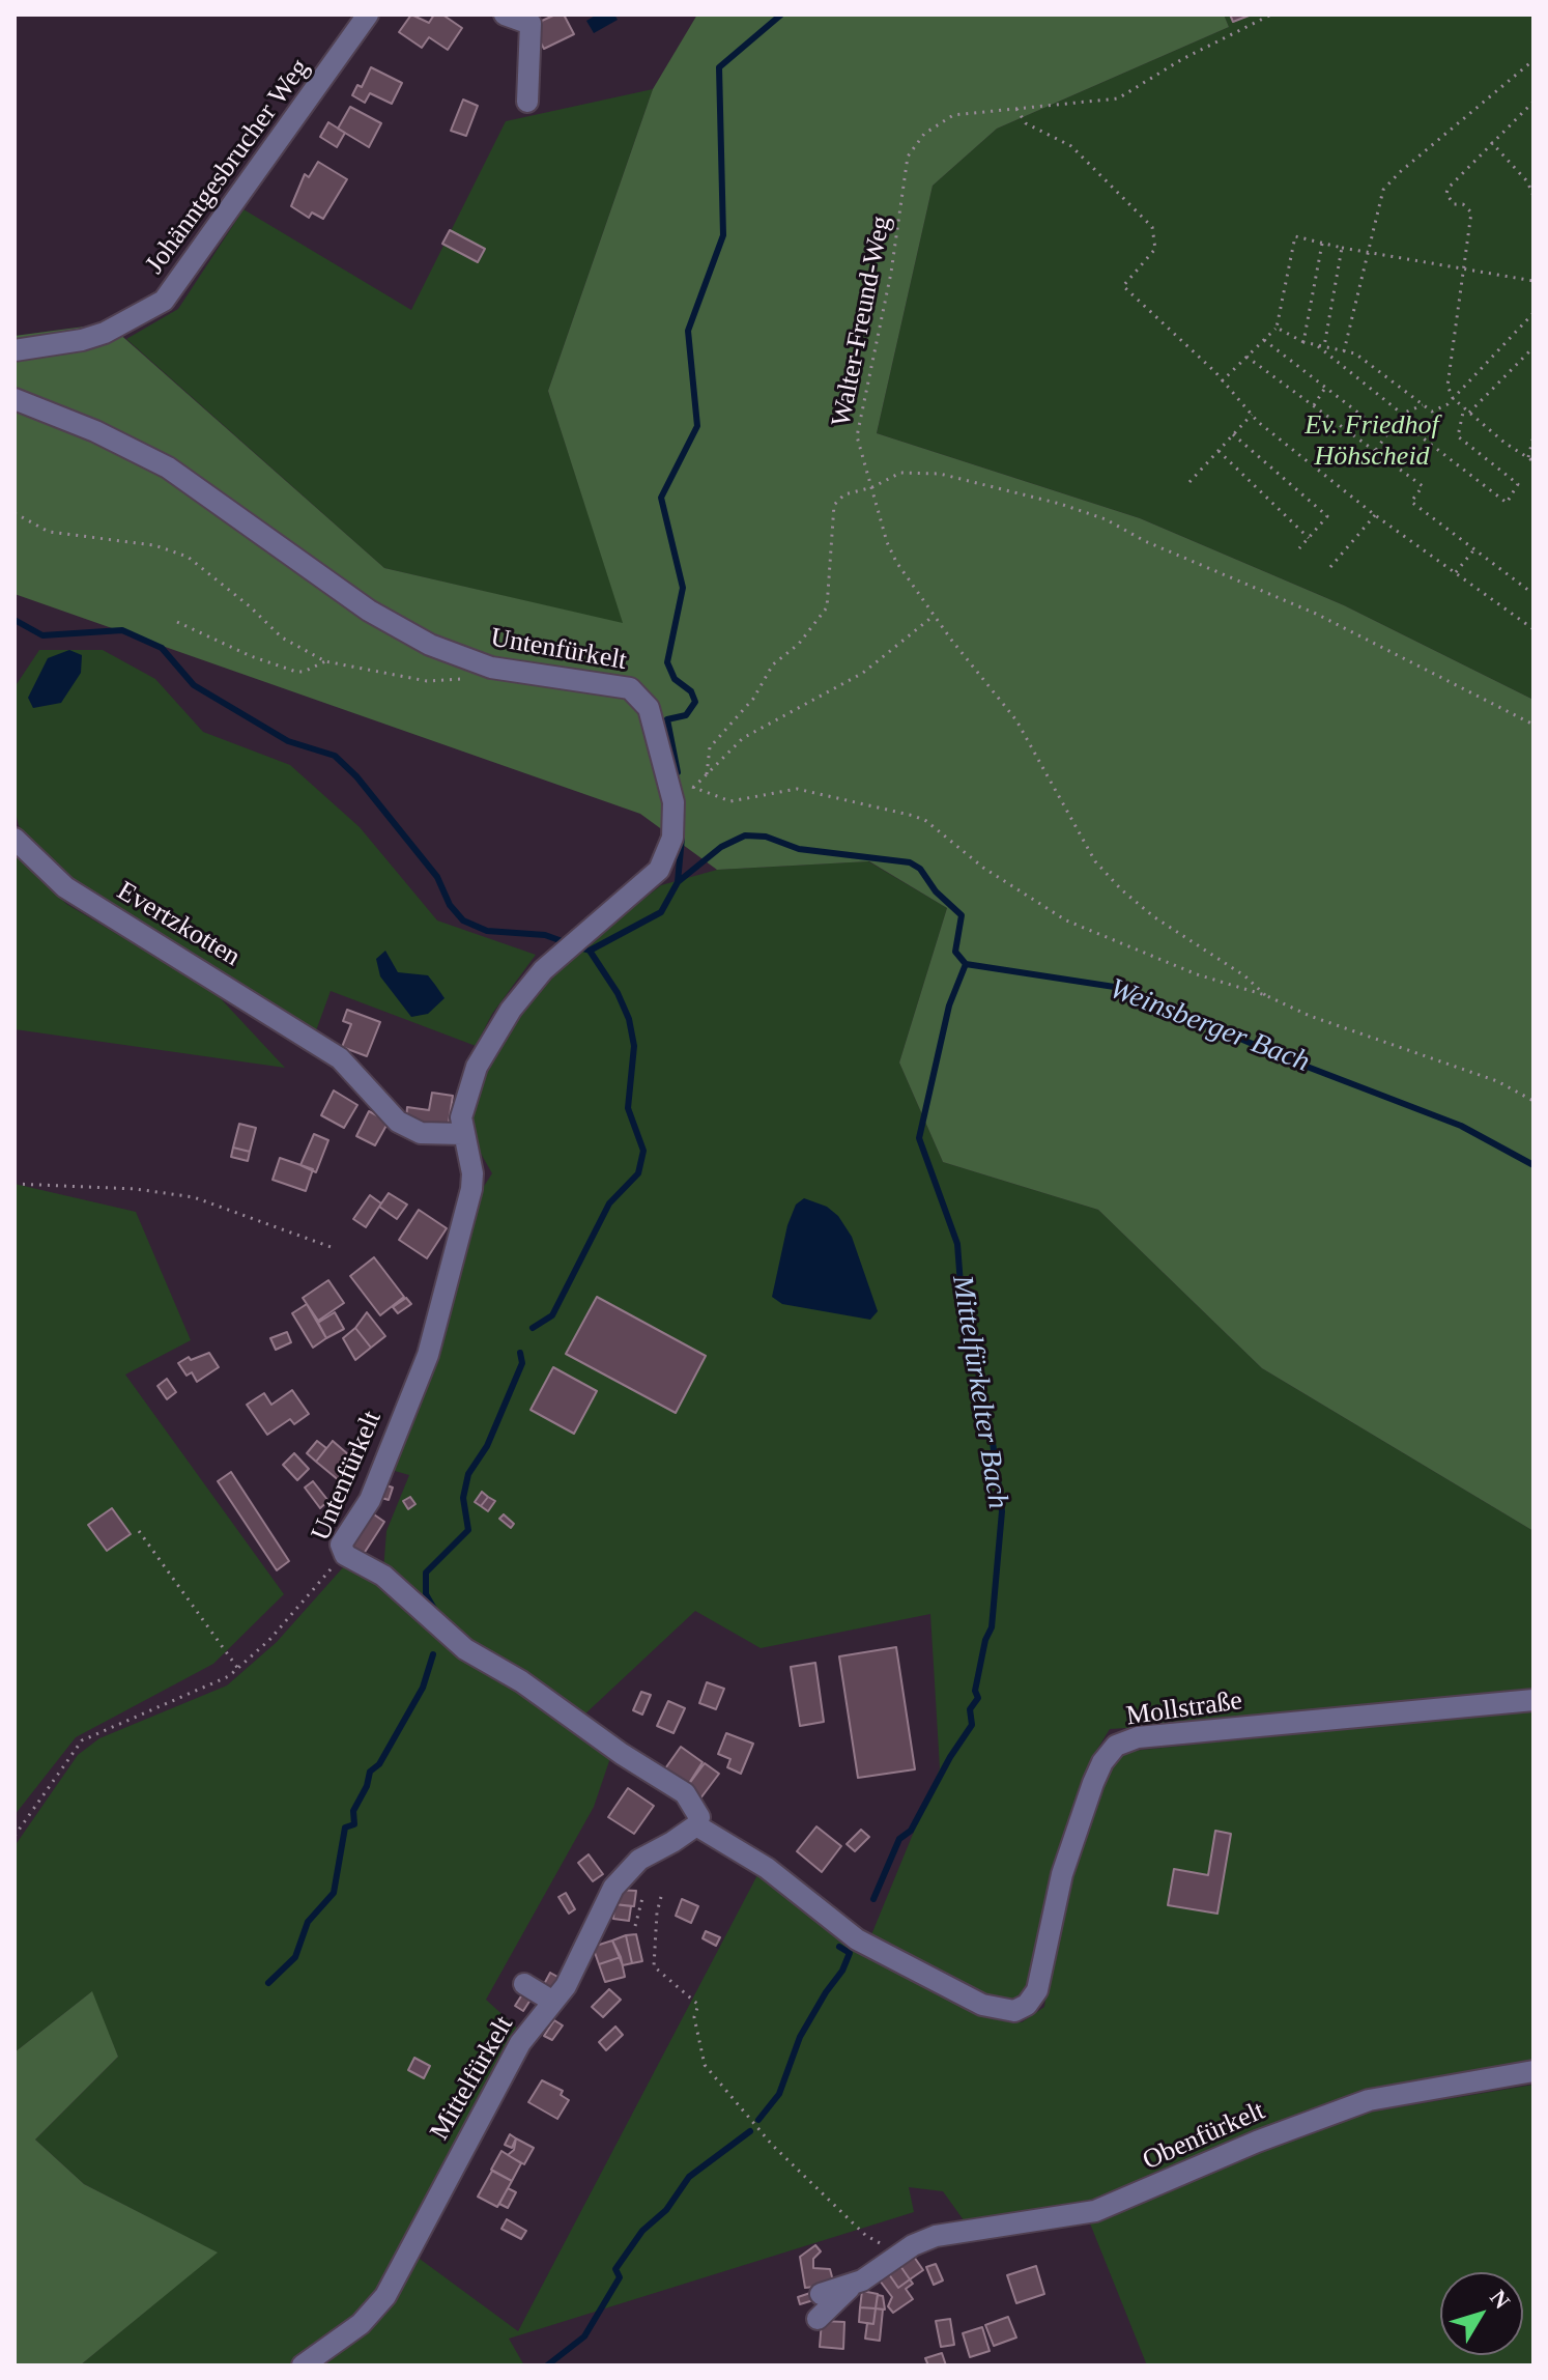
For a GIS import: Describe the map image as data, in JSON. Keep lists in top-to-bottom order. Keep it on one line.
{"streets":{"street":["Johänntgesbrucher Weg","Untenfürkelt","Evertzkotten","Mollstraße","Mittelfürkelt","Obenfürkelt"],"path":["Walter-Freund-Weg"]},"crossings":[["Untenfürkelt","Evertzkotten"],["Mollstraße","Mittelfürkelt"]],"water":["Weinsberger Bach","Mittelfürkelter Bach"],"parks":["Ev. Friedhof Höhscheid"],"north":"top right"}
